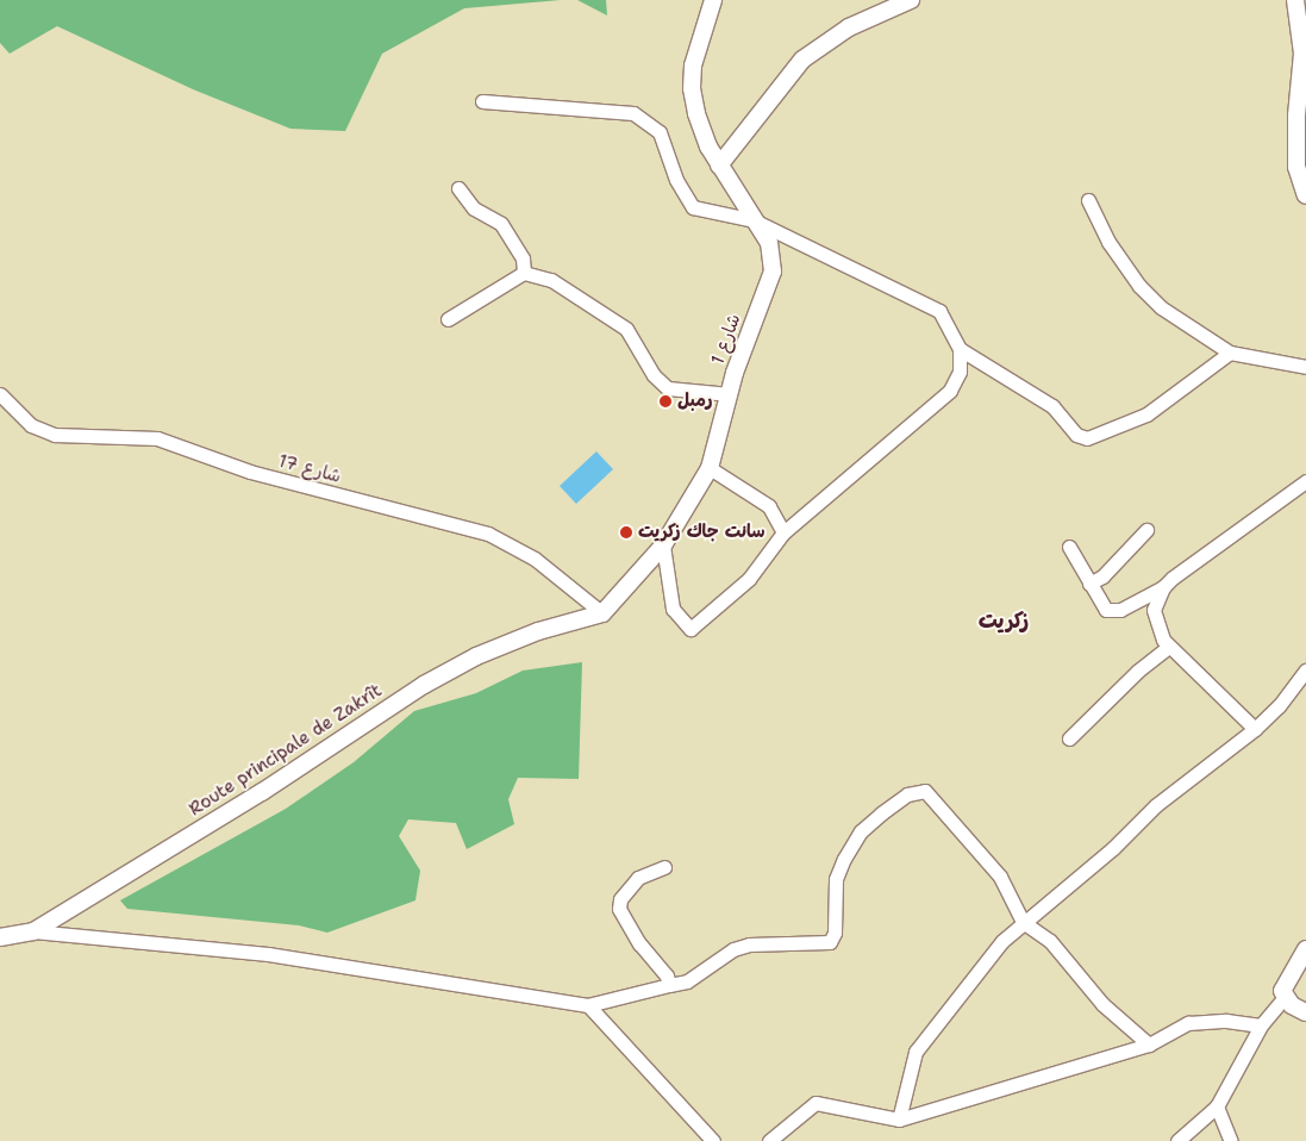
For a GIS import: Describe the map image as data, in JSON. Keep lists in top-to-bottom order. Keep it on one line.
{"streets":{"street":["شارع 1","شارع 17","Route principale de Zakrît"]},"crossings":[["شارع 1","شارع 17"],["شارع 1","Route principale de Zakrît"],["شارع 17","Route principale de Zakrît"]],"districts":["زكريت"],"places":["رمبل","سانت جاك زكريت"]}
